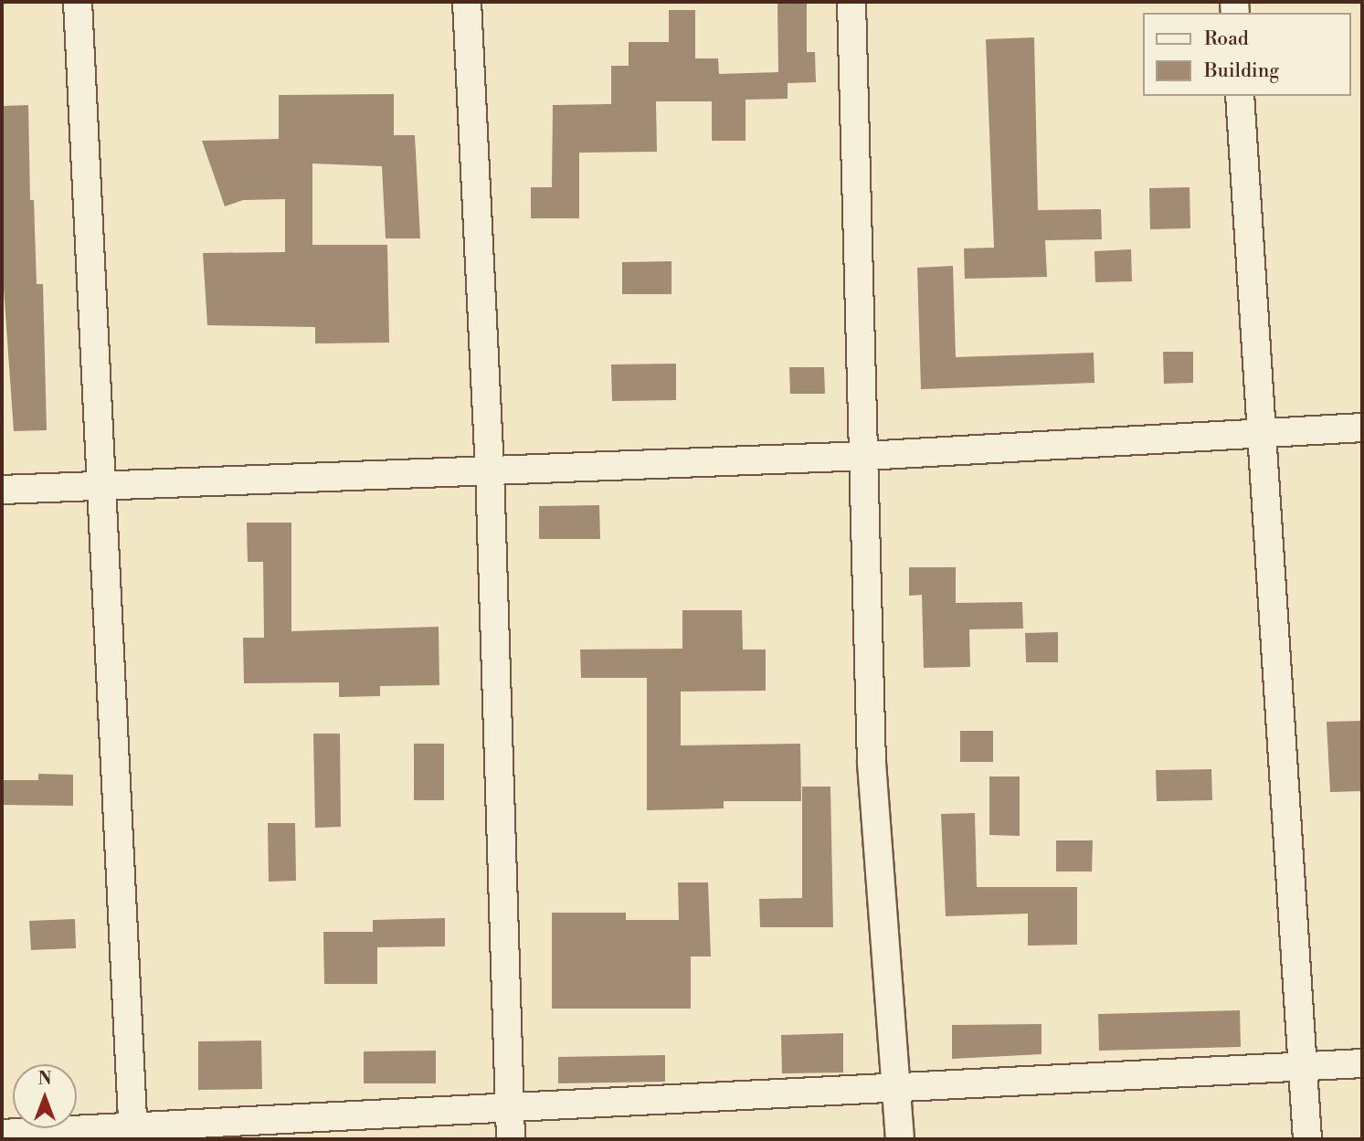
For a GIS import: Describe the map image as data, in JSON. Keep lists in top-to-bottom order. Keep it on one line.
{"legend":["Road","Building"],"north":"top"}
